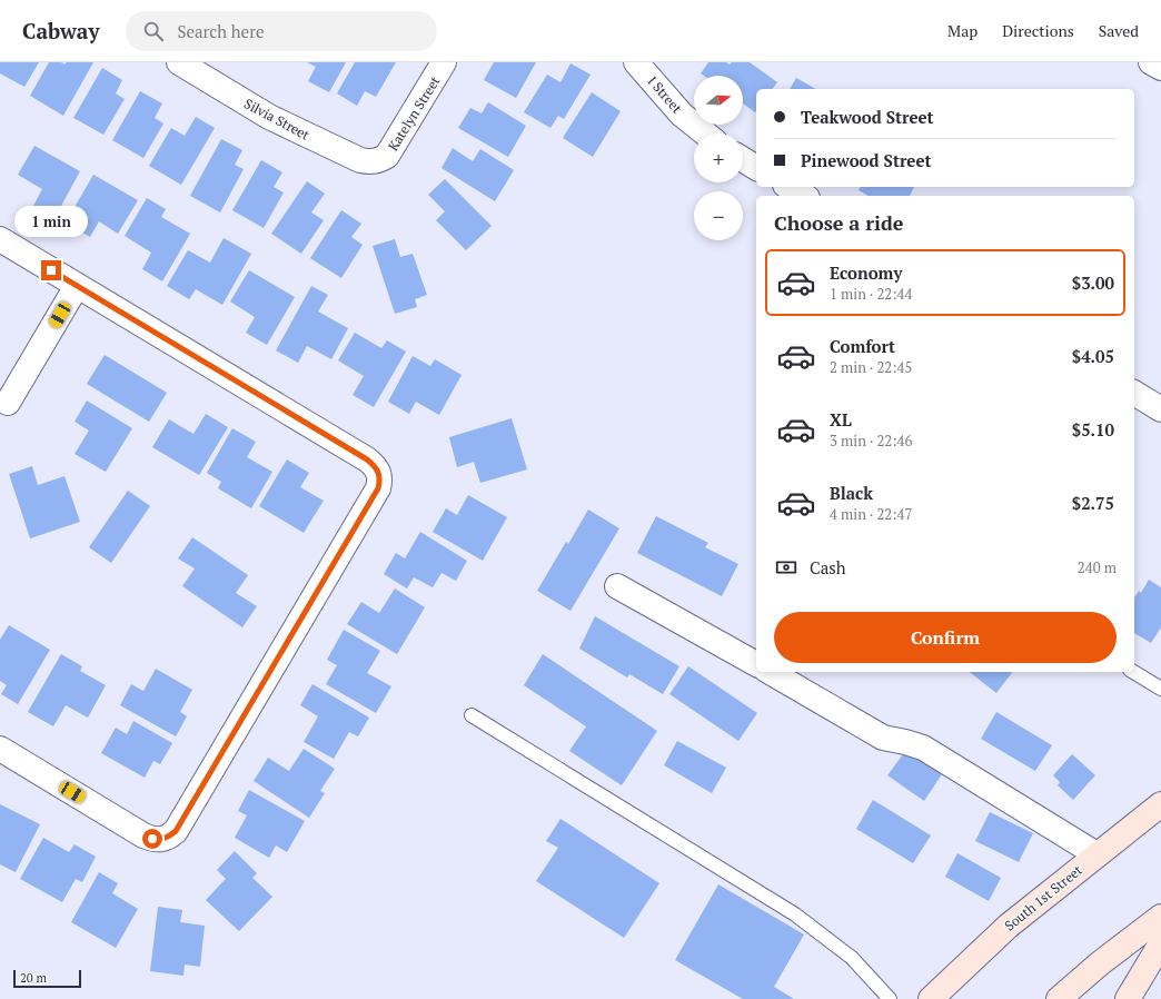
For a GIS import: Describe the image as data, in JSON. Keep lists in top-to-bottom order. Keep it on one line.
{"streets":{"street":["I Street","Katelyn Street","Silvia Street","South 1st Street"]},"crossings":[["Katelyn Street","Silvia Street"]],"scale_bar":"20 m","north":"right","page":{"header":"Cabway","search":"Search here","nav":["Map","Directions","Saved"],"map_buttons":["+","−"],"banner":["Teakwood Street","Pinewood Street"],"heading":"Choose a ride","bubble":"1 min","list":[{"name":"Economy","note":"1 min · 22:44","value":"$3.00"},{"name":"Comfort","note":"2 min · 22:45","value":"$4.05"},{"name":"XL","note":"3 min · 22:46","value":"$5.10"},{"name":"Black","note":"4 min · 22:47","value":"$2.75"}],"pay":["Cash","240 m"],"buttons":"Confirm","scale":"20 m"}}
